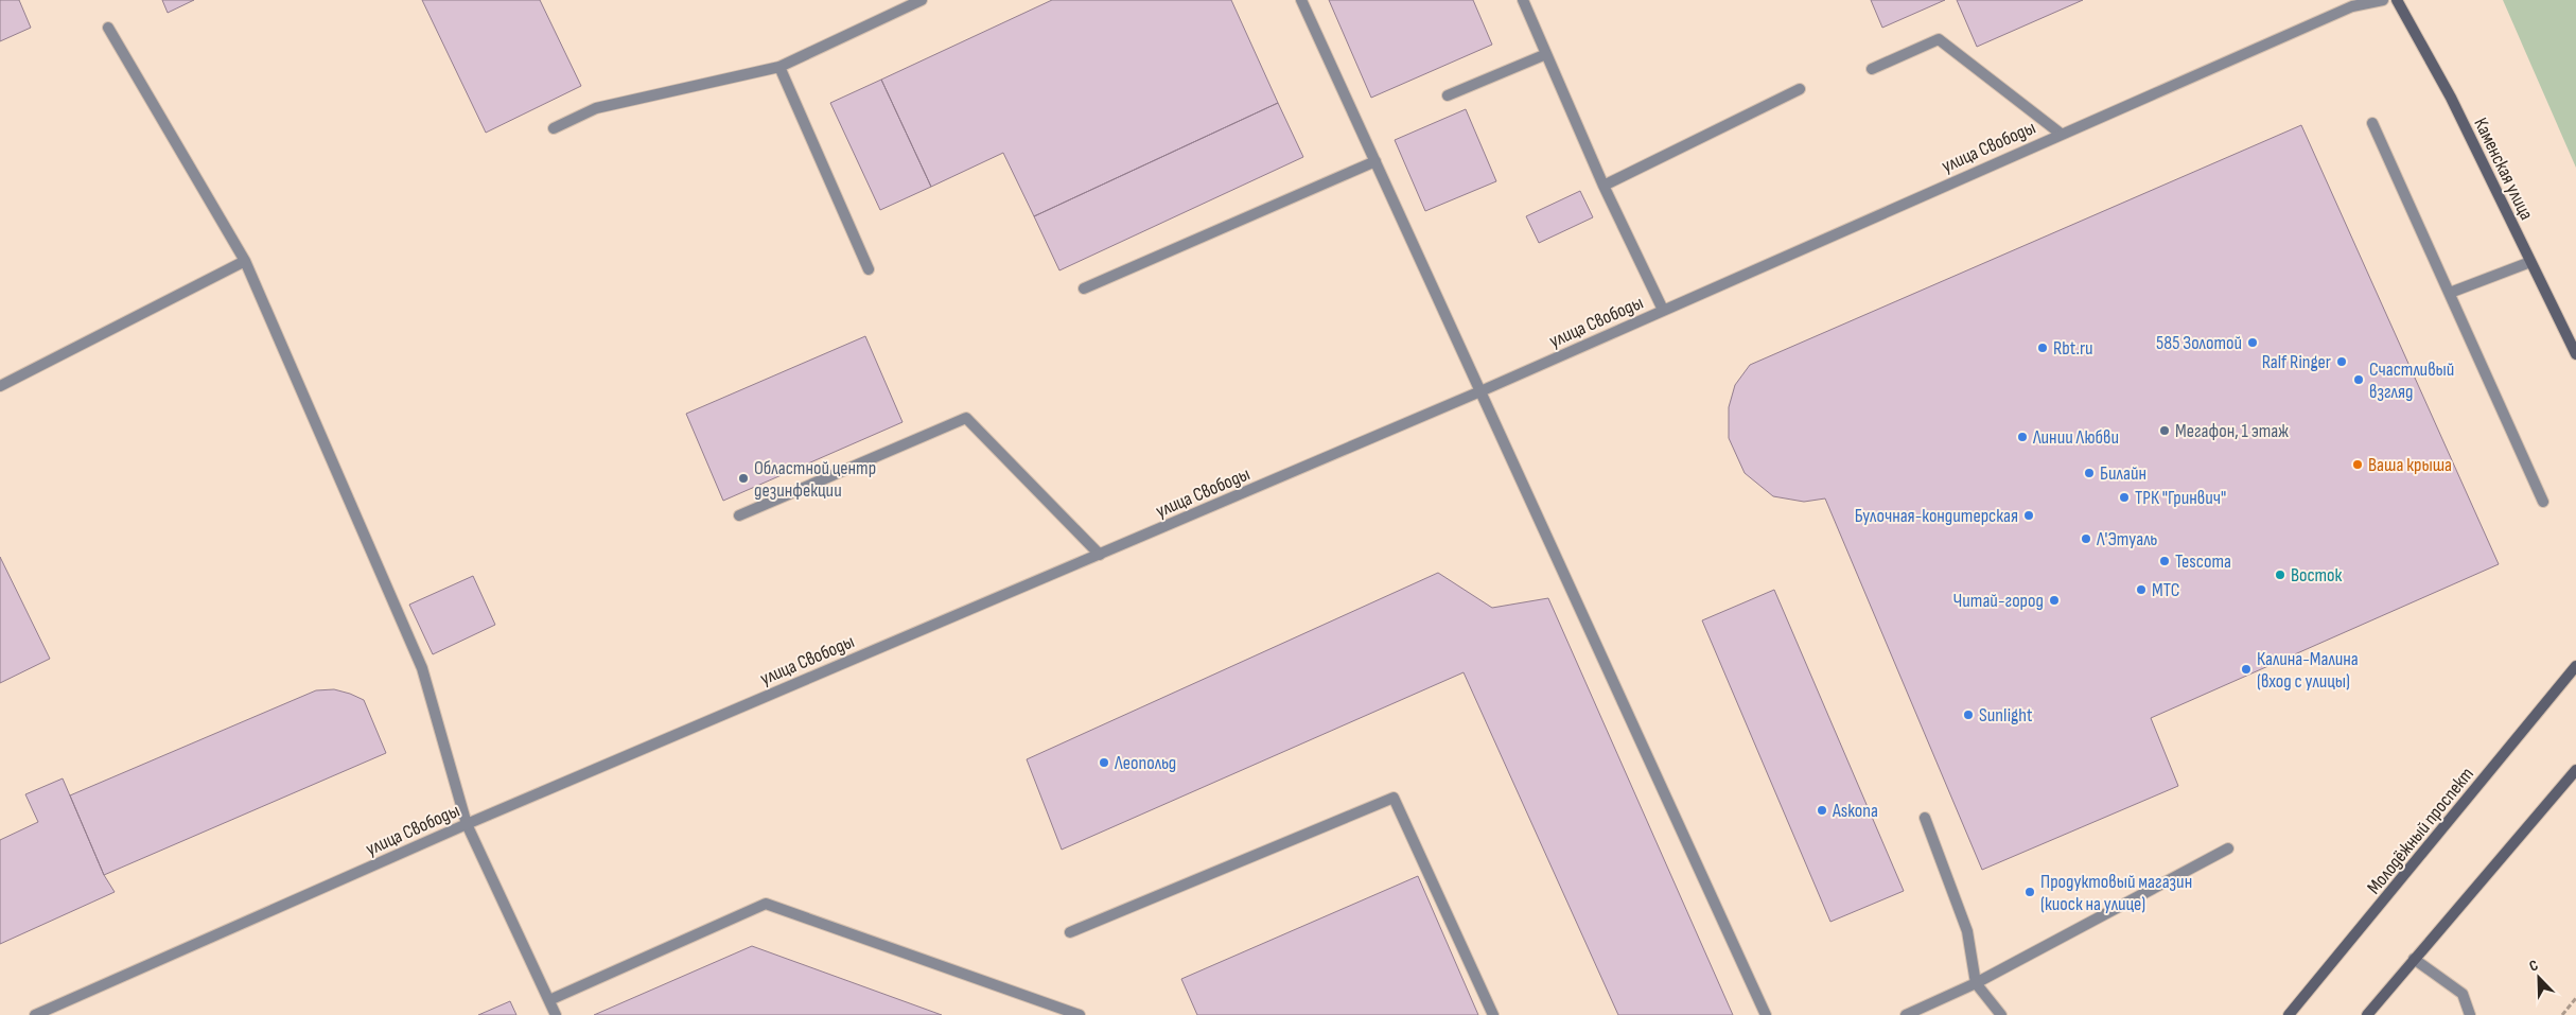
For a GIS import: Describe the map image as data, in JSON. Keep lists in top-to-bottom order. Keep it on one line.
{"streets":{"main road":["Каменская улица","Молодёжный проспект"],"street":["улица Свободы"]},"places":["585 Золотой","Rbt.ru","Ralf Ringer","Счастливый взгляд","Мегафон, 1 этаж","Линии Любви","Ваша крыша","Билайн","Областной центр дезинфекции","ТРК \"Гринвич\"","Булочная-кондитерская","Л'Этуаль","Tescoma","Восток","МТС","Читай-город","Калина-Малина (вход с улицы)","Sunlight","Леопольд","Askona","Продуктовый магазин (киоск на улице)"],"north":"top left"}
